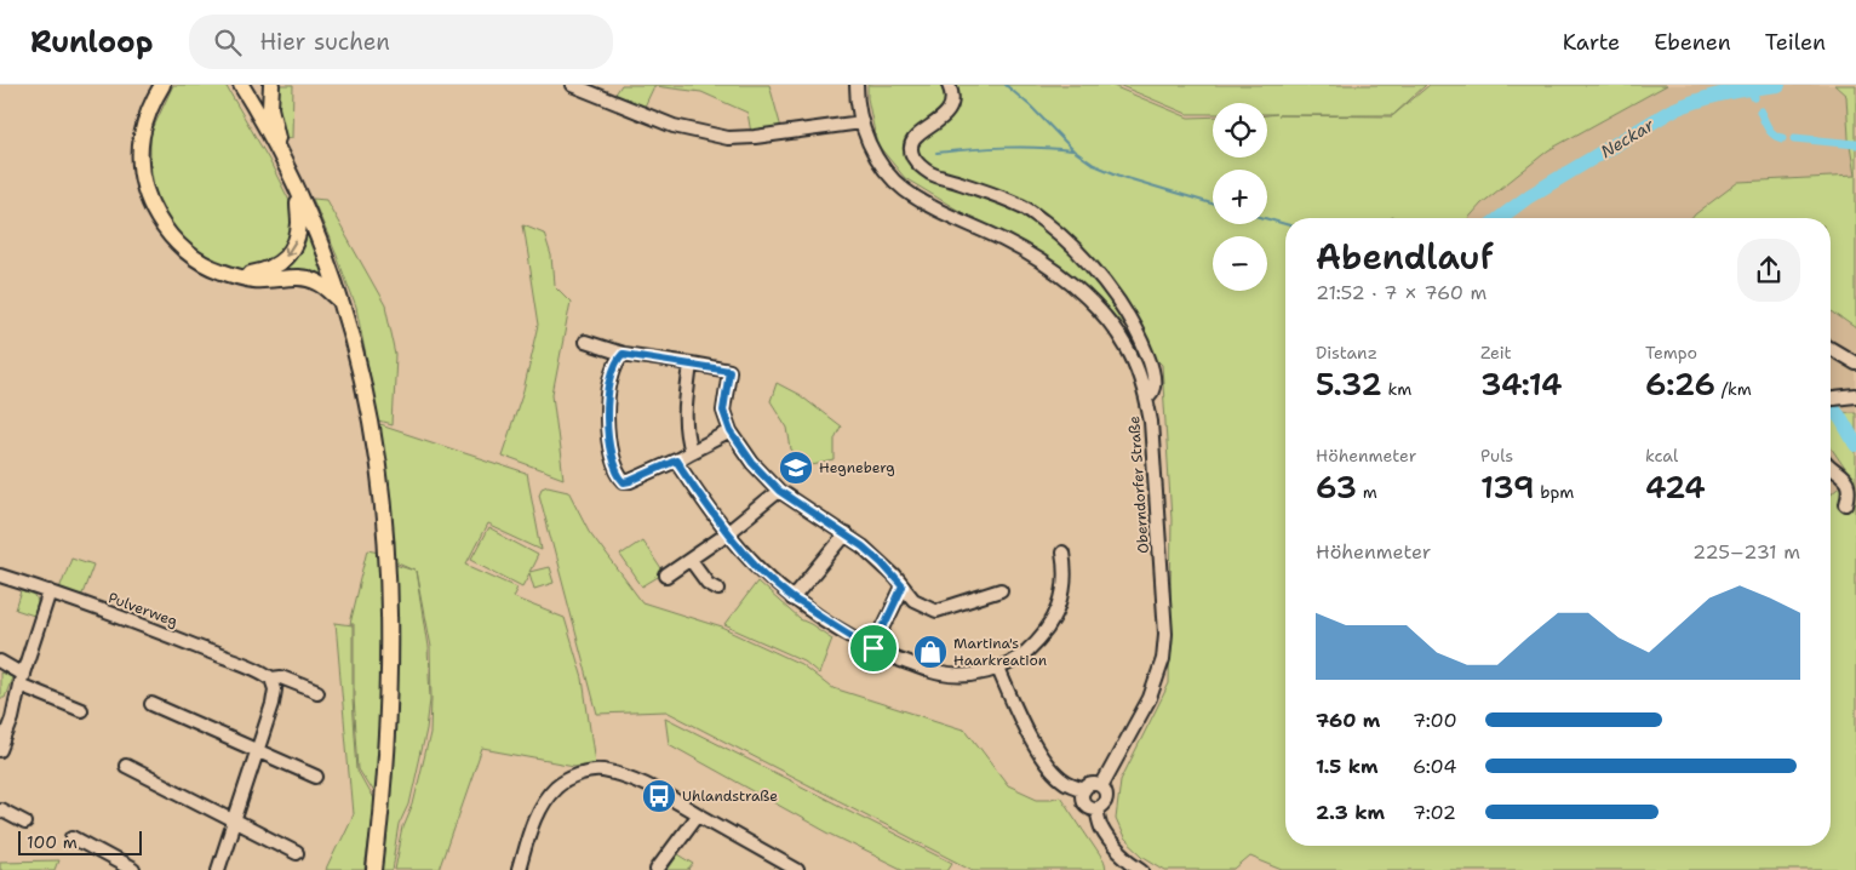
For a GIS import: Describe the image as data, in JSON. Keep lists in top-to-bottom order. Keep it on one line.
{"streets":{"street":["Oberndorfer Straße","Pulverweg"]},"water":["Neckar"],"places":{"school or university":["Hegneberg"],"shop":["Martina's Haarkreation"],"bus stop":["Uhlandstraße"]},"scale_bar":"100 m","page":{"header":"Runloop","search":"Hier suchen","nav":["Karte","Ebenen","Teilen"],"map_buttons":["+","−"],"heading":["Abendlauf","21:52 · 7 × 760 m"],"stats":[["Distanz","5.32 km"],["Zeit","34:14"],["Tempo","6:26 /km"],["Höhenmeter","63 m"],["Puls","139 bpm"],["kcal","424"]],"chart":["Höhenmeter","225–231 m"],"list":[{"name":"760 m","note":"7:00"},{"name":"1.5 km","note":"6:04"},{"name":"2.3 km","note":"7:02"}],"scale":"100 m"}}
